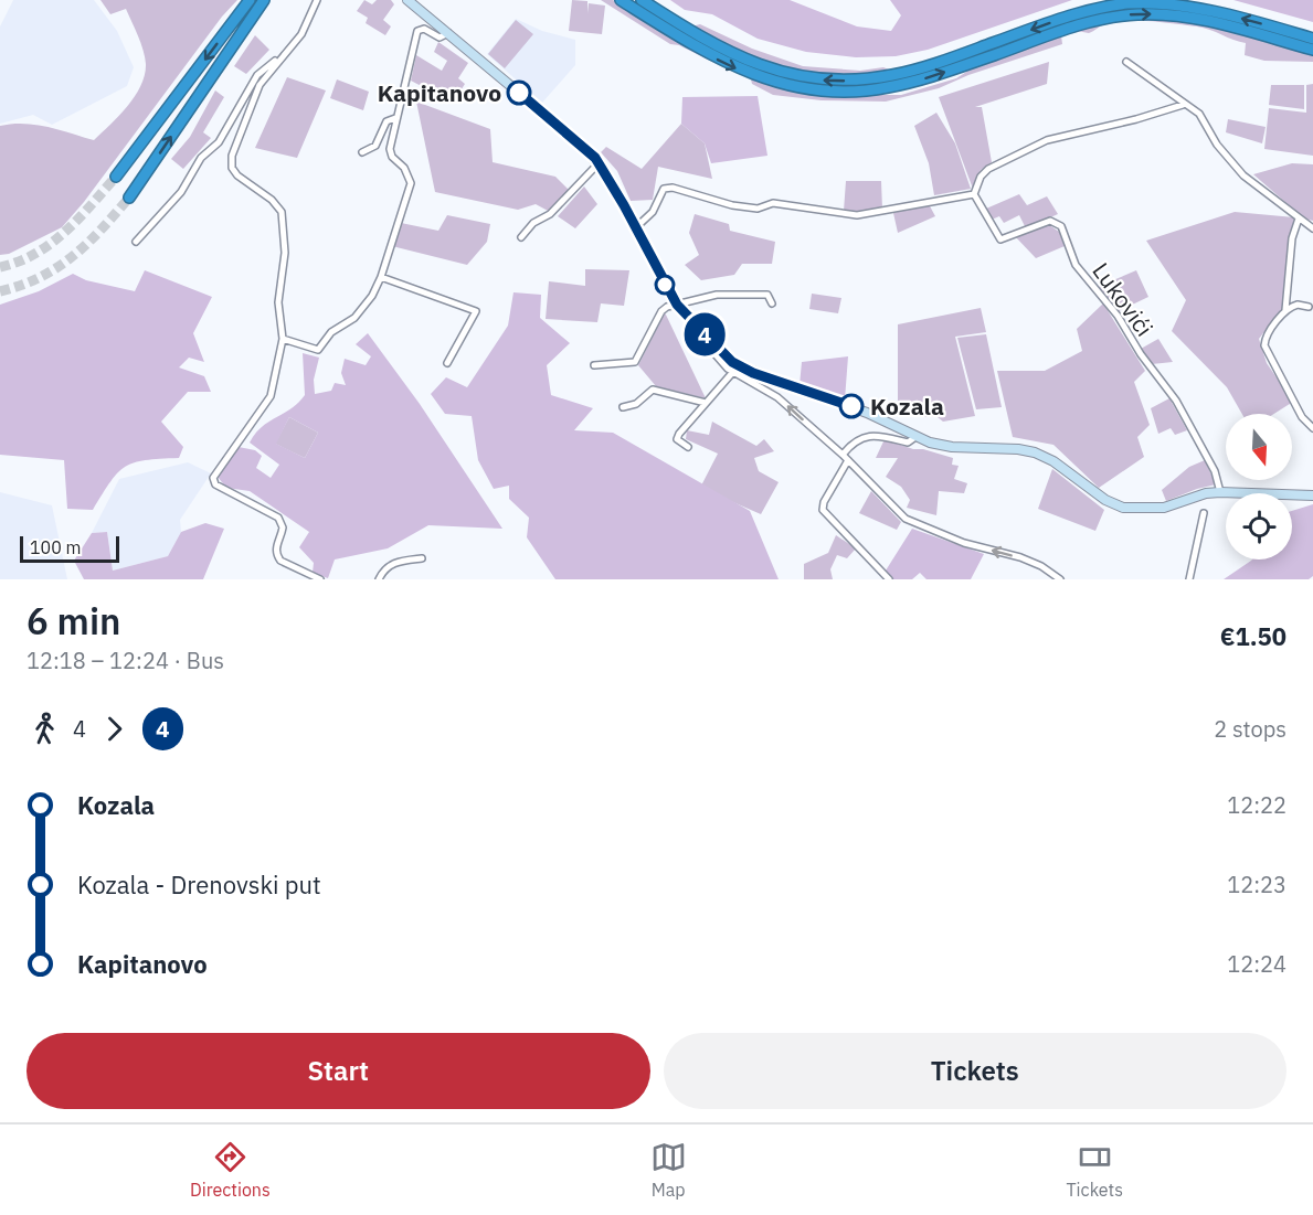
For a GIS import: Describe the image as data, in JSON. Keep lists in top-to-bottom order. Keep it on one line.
{"streets":{"street":["Lukovići"]},"places":["Kapitanovo","Kozala"],"lines":["bus line 4"],"scale_bar":"100 m","north":"bottom","page":{"on_map":"4","scale":"100 m","heading":["6 min","12:18 – 12:24 · Bus","€1.50"],"legs":["4","4","2 stops"],"list":[{"name":"Kozala","value":"12:22"},{"name":"Kozala - Drenovski put","value":"12:23"},{"name":"Kapitanovo","value":"12:24"}],"buttons":["Start","Tickets"],"tabs":["Directions","Map","Tickets"]}}
